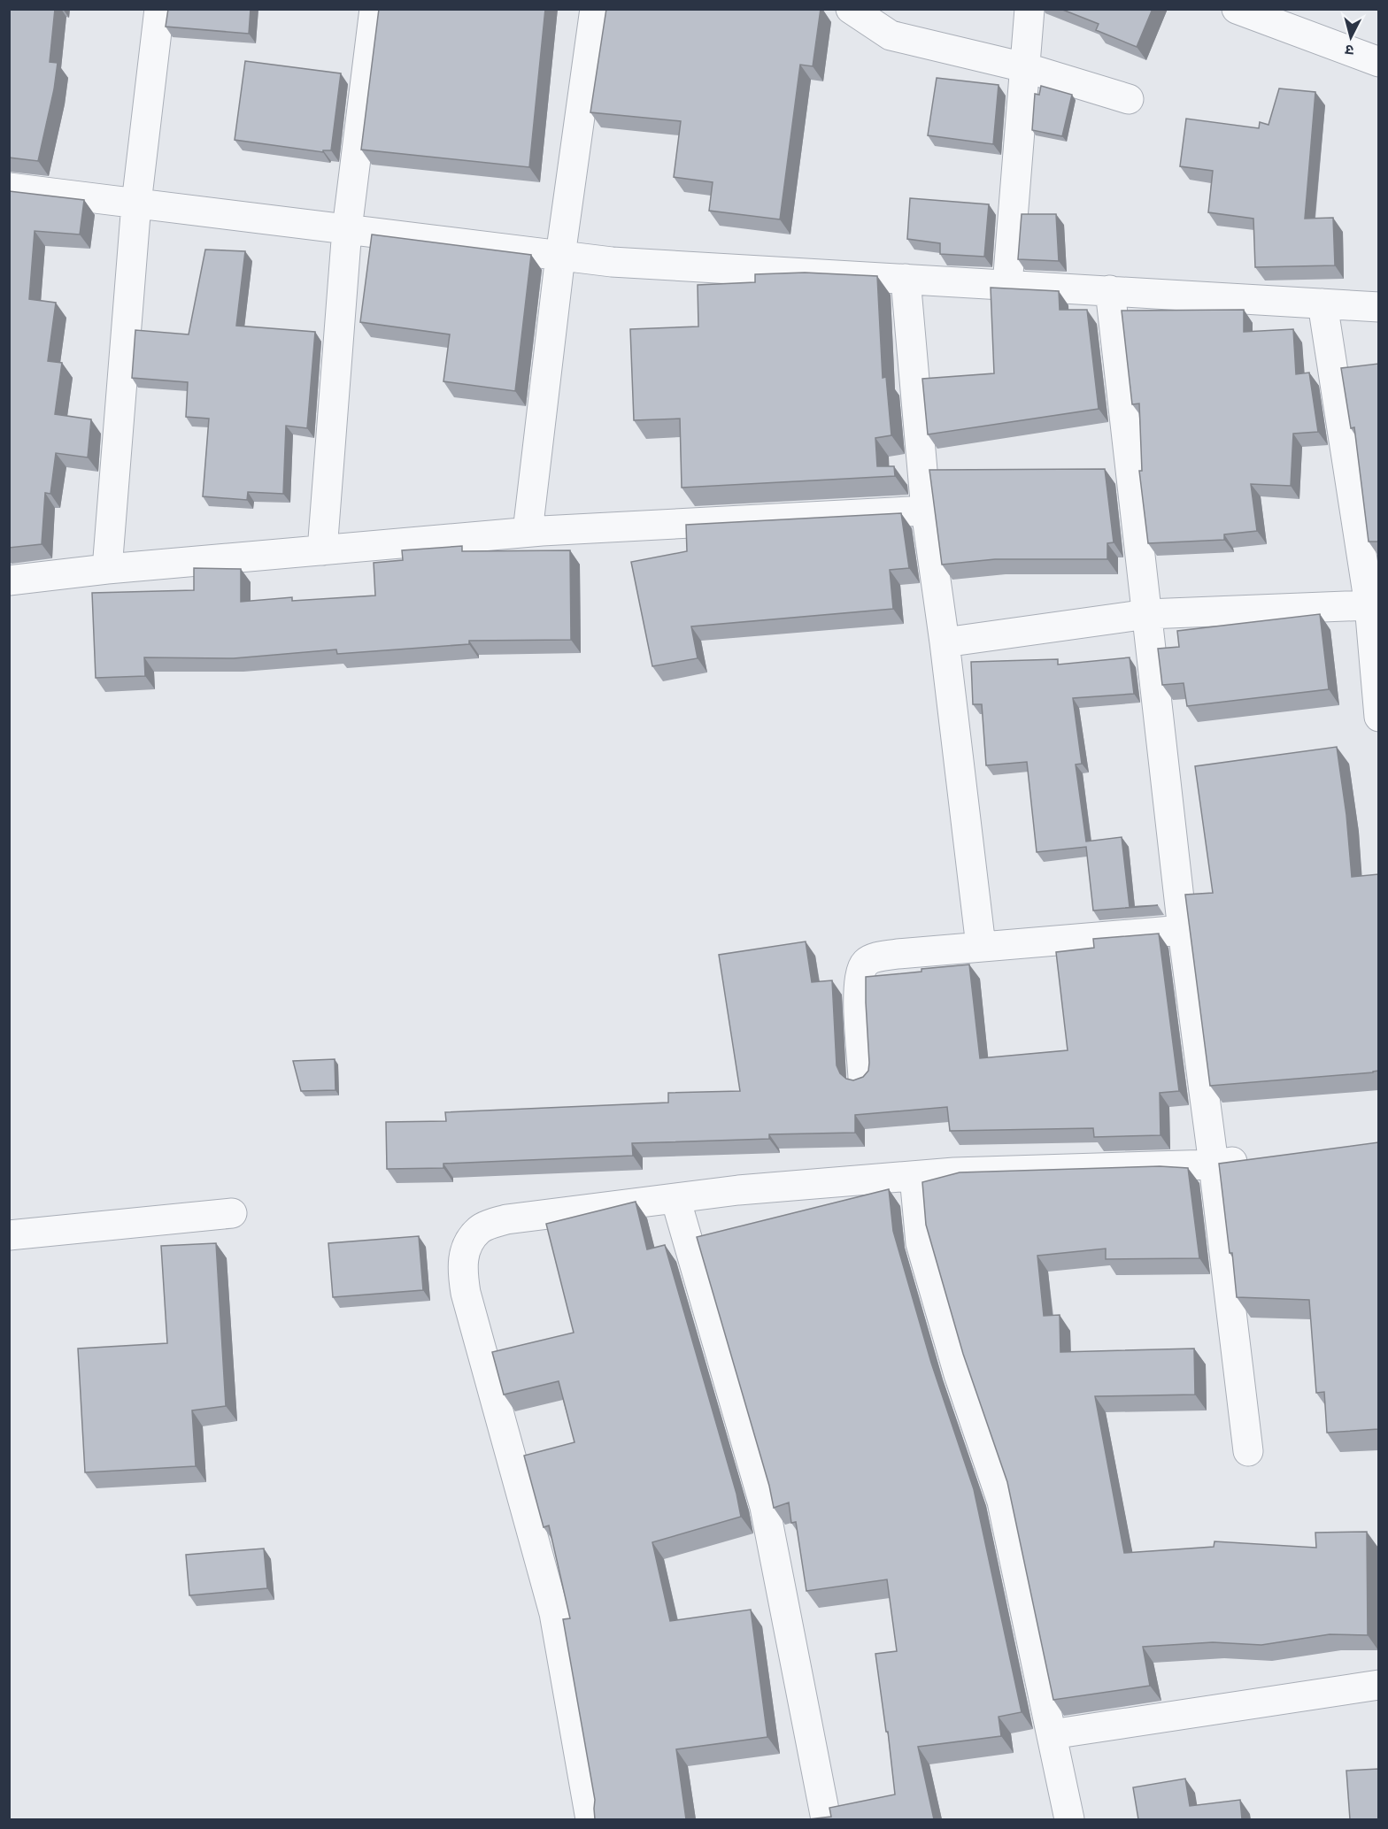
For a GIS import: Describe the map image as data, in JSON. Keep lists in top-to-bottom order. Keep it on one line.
{"north":"bottom"}
